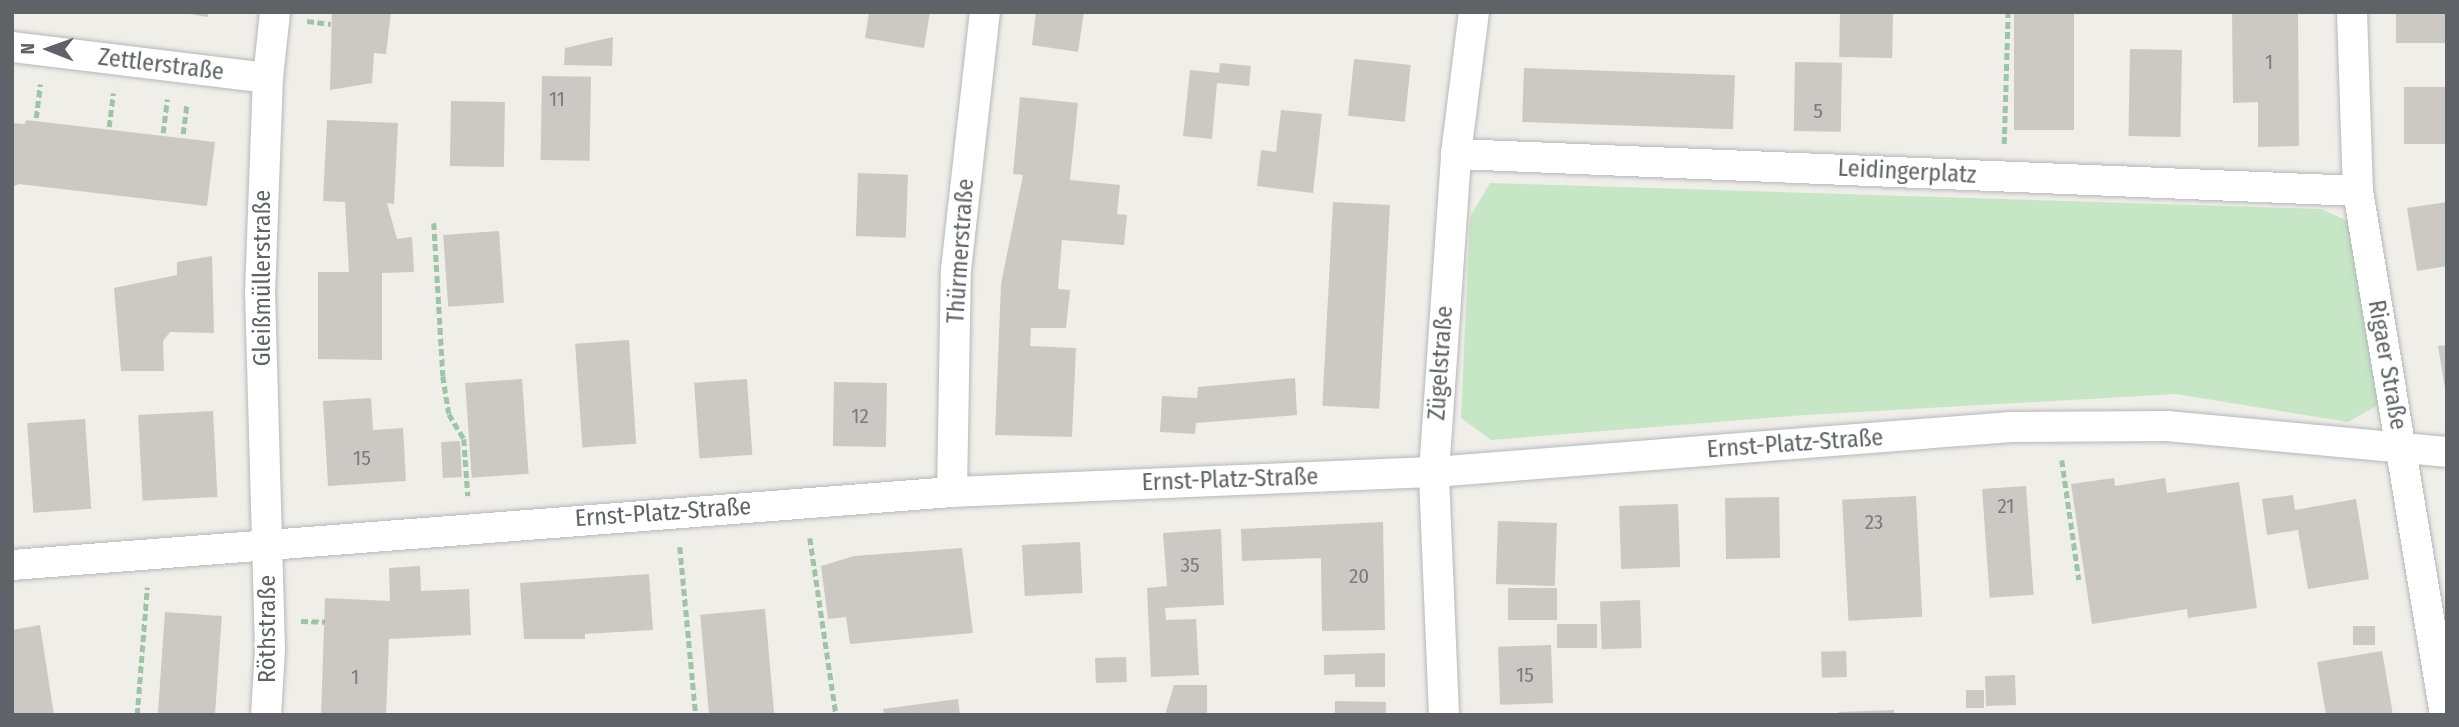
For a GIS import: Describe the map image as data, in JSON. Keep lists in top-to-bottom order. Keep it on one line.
{"streets":{"street":["Zettlerstraße","Leidingerplatz","Thürmerstraße","Gleißmüllerstraße","Zügelstraße","Rigaer Straße","Ernst-Platz-Straße","Röthstraße"]},"crossings":[["Zettlerstraße","Gleißmüllerstraße"],["Leidingerplatz","Zügelstraße"],["Leidingerplatz","Rigaer Straße"],["Thürmerstraße","Ernst-Platz-Straße"],["Gleißmüllerstraße","Ernst-Platz-Straße"],["Gleißmüllerstraße","Röthstraße"],["Zügelstraße","Ernst-Platz-Straße"],["Rigaer Straße","Ernst-Platz-Straße"],["Ernst-Platz-Straße","Röthstraße"]],"house_numbers":["1","11","5","12","15","21","23","35","20","15","1"],"north":"left"}
